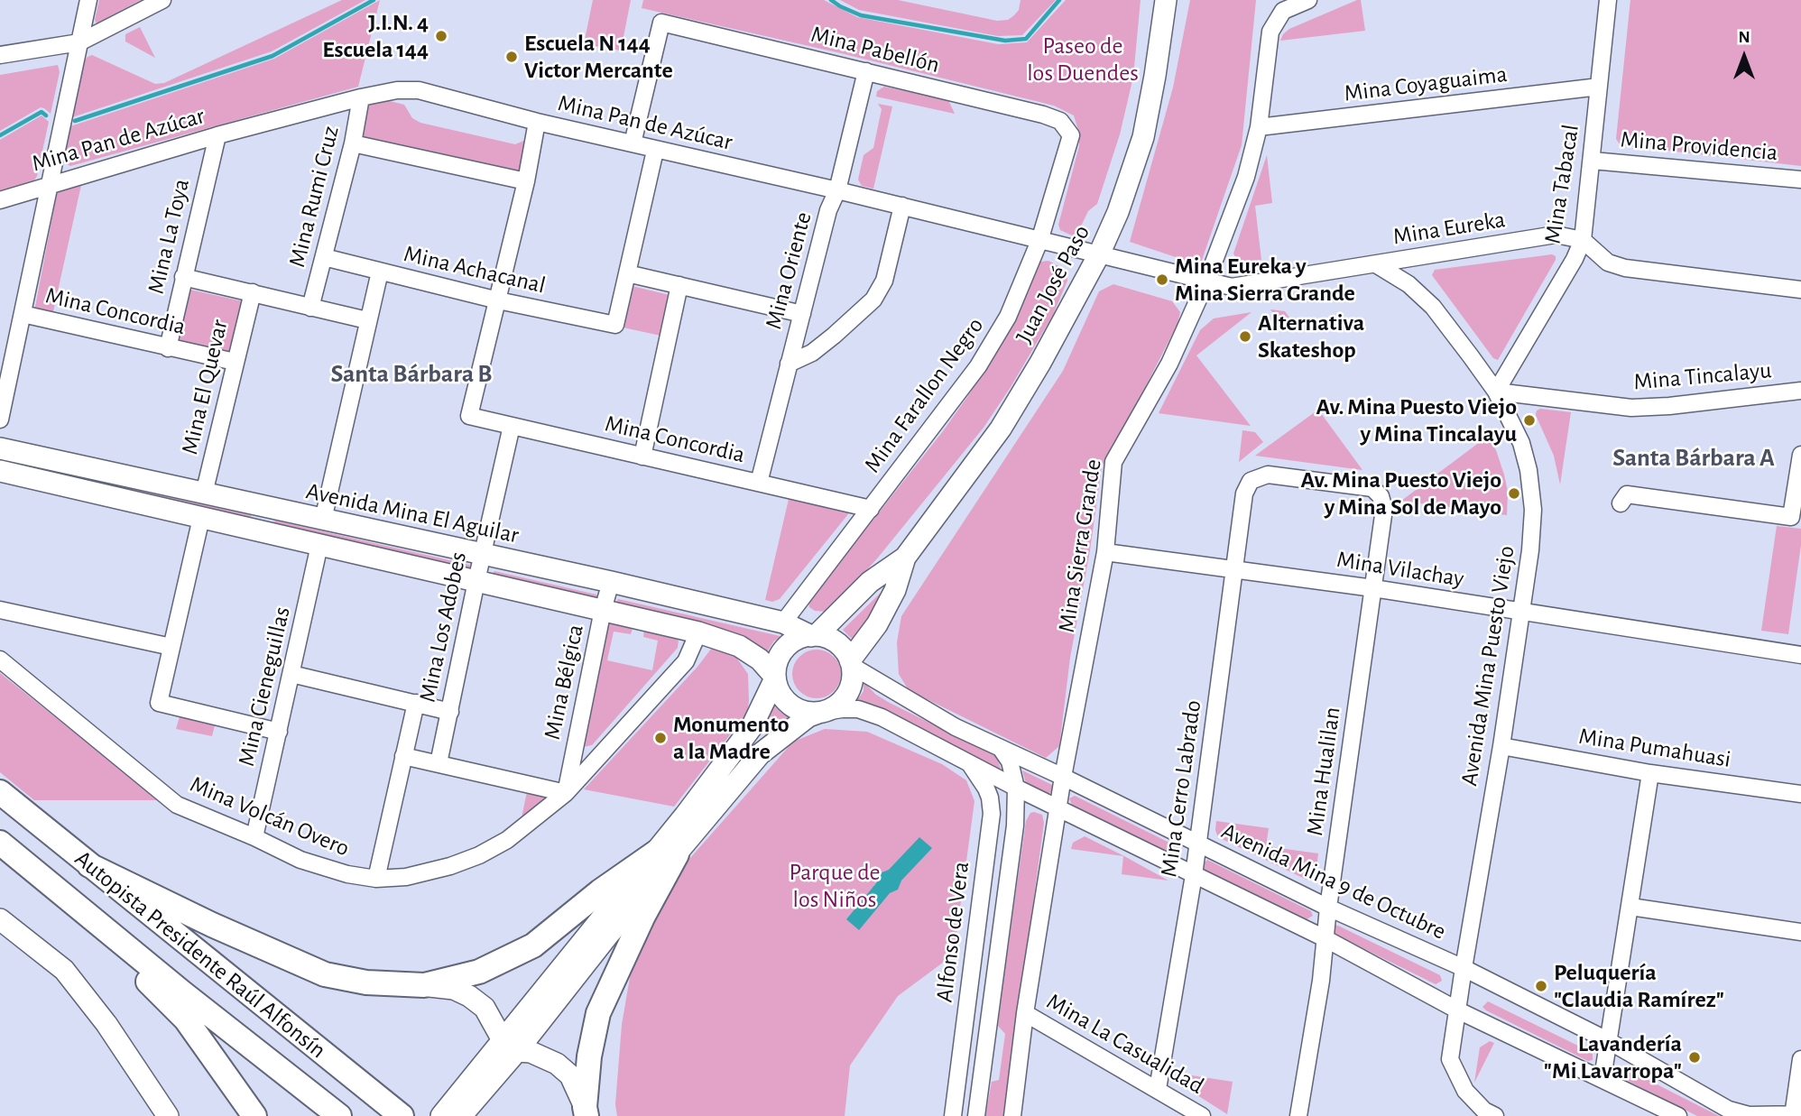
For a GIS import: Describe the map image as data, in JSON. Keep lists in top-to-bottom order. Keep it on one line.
{"streets":{"highway":["Autopista Presidente Raúl Alfonsín"],"main road":["Juan José Paso","Avenida Mina El Aguilar"],"street":["Mina Pabellón","Mina Coyaguaima","Mina Pan de Azúcar","Mina Providencia","Mina Tabacal","Mina Rumi Cruz","Mina Eureka","Mina La Toya","Mina Achacanal","Mina Oriente","Mina Concordia","Mina Tincalayu","Mina El Quevar","Mina Farallon Negro","Mina Sierra Grande","Mina Vilachay","Mina Los Adobes","Avenida Mina Puesto Viejo","Mina Bélgica","Mina Cieneguillas","Mina Pumahuasi","Mina Hualilan","Mina Cerro Labrado","Mina Volcán Overo","Avenida Mina 9 de Octubre","Alfonso de Vera","Mina La Casualidad"]},"crossings":[["Mina Pabellón","Mina Pan de Azúcar"],["Mina Pabellón","Mina Oriente"],["Mina Pabellón","Mina Farallon Negro"],["Mina Coyaguaima","Mina Tabacal"],["Mina Coyaguaima","Mina Sierra Grande"],["Mina Pan de Azúcar","Mina Rumi Cruz"],["Mina Pan de Azúcar","Mina Eureka"],["Mina Pan de Azúcar","Mina La Toya"],["Mina Pan de Azúcar","Mina Oriente"],["Mina Pan de Azúcar","Juan José Paso"],["Mina Pan de Azúcar","Mina Farallon Negro"],["Mina Providencia","Mina Tabacal"],["Mina Tabacal","Mina Eureka"],["Mina Tabacal","Mina Tincalayu"],["Mina Tabacal","Avenida Mina Puesto Viejo"],["Mina Rumi Cruz","Mina Achacanal"],["Mina Eureka","Juan José Paso"],["Mina Eureka","Mina Sierra Grande"],["Mina Eureka","Avenida Mina Puesto Viejo"],["Mina La Toya","Mina Concordia"],["Mina Achacanal","Mina Concordia"],["Mina Oriente","Mina Concordia"],["Juan José Paso","Avenida Mina El Aguilar"],["Juan José Paso","Avenida Mina 9 de Octubre"],["Mina Concordia","Mina El Quevar"],["Mina Concordia","Mina Farallon Negro"],["Mina Concordia","Mina Los Adobes"],["Mina Tincalayu","Avenida Mina Puesto Viejo"],["Mina El Quevar","Avenida Mina El Aguilar"],["Mina Farallon Negro","Avenida Mina El Aguilar"],["Avenida Mina El Aguilar","Mina Los Adobes"],["Avenida Mina El Aguilar","Mina Bélgica"],["Avenida Mina El Aguilar","Avenida Mina 9 de Octubre"],["Mina Sierra Grande","Mina Vilachay"],["Mina Sierra Grande","Avenida Mina 9 de Octubre"],["Mina Sierra Grande","Mina La Casualidad"],["Mina Vilachay","Avenida Mina Puesto Viejo"],["Mina Vilachay","Mina Hualilan"],["Mina Vilachay","Mina Cerro Labrado"],["Mina Los Adobes","Mina Volcán Overo"],["Avenida Mina Puesto Viejo","Mina Pumahuasi"],["Avenida Mina Puesto Viejo","Avenida Mina 9 de Octubre"],["Mina Bélgica","Mina Volcán Overo"],["Mina Cieneguillas","Mina Volcán Overo"],["Mina Hualilan","Mina Cerro Labrado"],["Mina Hualilan","Avenida Mina 9 de Octubre"],["Mina Cerro Labrado","Avenida Mina 9 de Octubre"],["Mina Cerro Labrado","Mina La Casualidad"],["Avenida Mina 9 de Octubre","Alfonso de Vera"]],"districts":["Santa Bárbara B","Santa Bárbara A"],"parks":["Paseo de los Duendes","Parque de los Niños"],"places":["J.I.N. 4 Escuela 144","Escuela N 144 Victor Mercante","Mina Eureka y Mina Sierra Grande","Alternativa Skateshop","Av. Mina Puesto Viejo y Mina Tincalayu","Av. Mina Puesto Viejo y Mina Sol de Mayo","Monumento a la Madre","Peluquería \"Claudia Ramírez\"","Lavandería \"Mi Lavarropa\""],"north":"top"}
